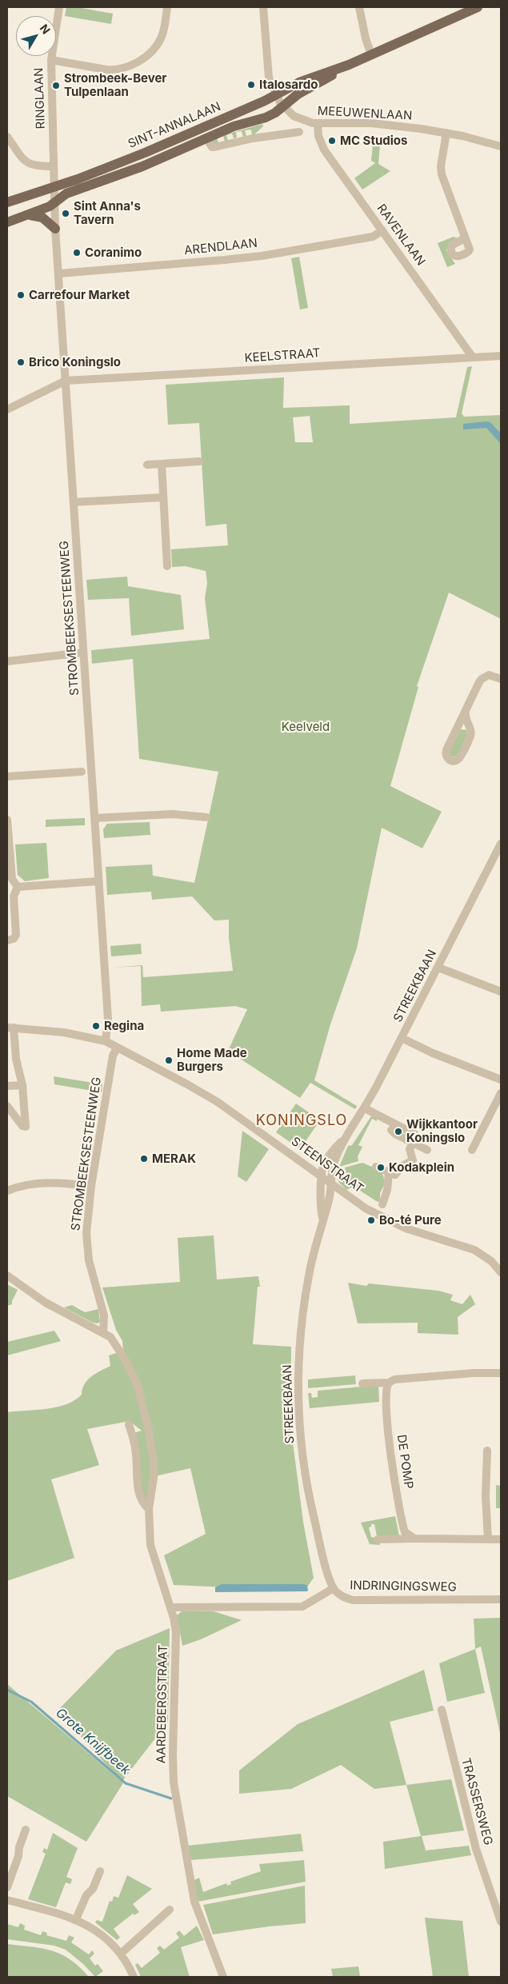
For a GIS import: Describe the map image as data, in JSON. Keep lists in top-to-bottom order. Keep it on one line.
{"streets":{"main road":["SINT-ANNALAAN"],"street":["RINGLAAN","MEEUWENLAAN","RAVENLAAN","ARENDLAAN","KEELSTRAAT","STROMBEEKSESTEENWEG","STREEKBAAN","STEENSTRAAT","DE POMP","INDRINGINGSWEG","AARDEBERGSTRAAT","TRASSERSWEG"]},"crossings":[["RINGLAAN","SINT-ANNALAAN"],["RINGLAAN","STROMBEEKSESTEENWEG"],["MEEUWENLAAN","SINT-ANNALAAN"],["MEEUWENLAAN","RAVENLAAN"],["SINT-ANNALAAN","STROMBEEKSESTEENWEG"],["RAVENLAAN","ARENDLAAN"],["RAVENLAAN","KEELSTRAAT"],["ARENDLAAN","STROMBEEKSESTEENWEG"],["KEELSTRAAT","STROMBEEKSESTEENWEG"],["STROMBEEKSESTEENWEG","STEENSTRAAT"],["STROMBEEKSESTEENWEG","AARDEBERGSTRAAT"],["STREEKBAAN","STEENSTRAAT"],["STREEKBAAN","INDRINGINGSWEG"],["INDRINGINGSWEG","AARDEBERGSTRAAT"]],"districts":["KONINGSLO"],"water":["Grote Knijfbeek"],"parks":["Keelveld"],"places":["Italosardo","Strombeek-Bever Tulpenlaan","MC Studios","Sint Anna's Tavern","Coranimo","Carrefour Market","Brico Koningslo","Regina","Home Made Burgers","Wijkkantoor Koningslo","MERAK","Kodakplein","Bo-té Pure"],"north":"top right"}
